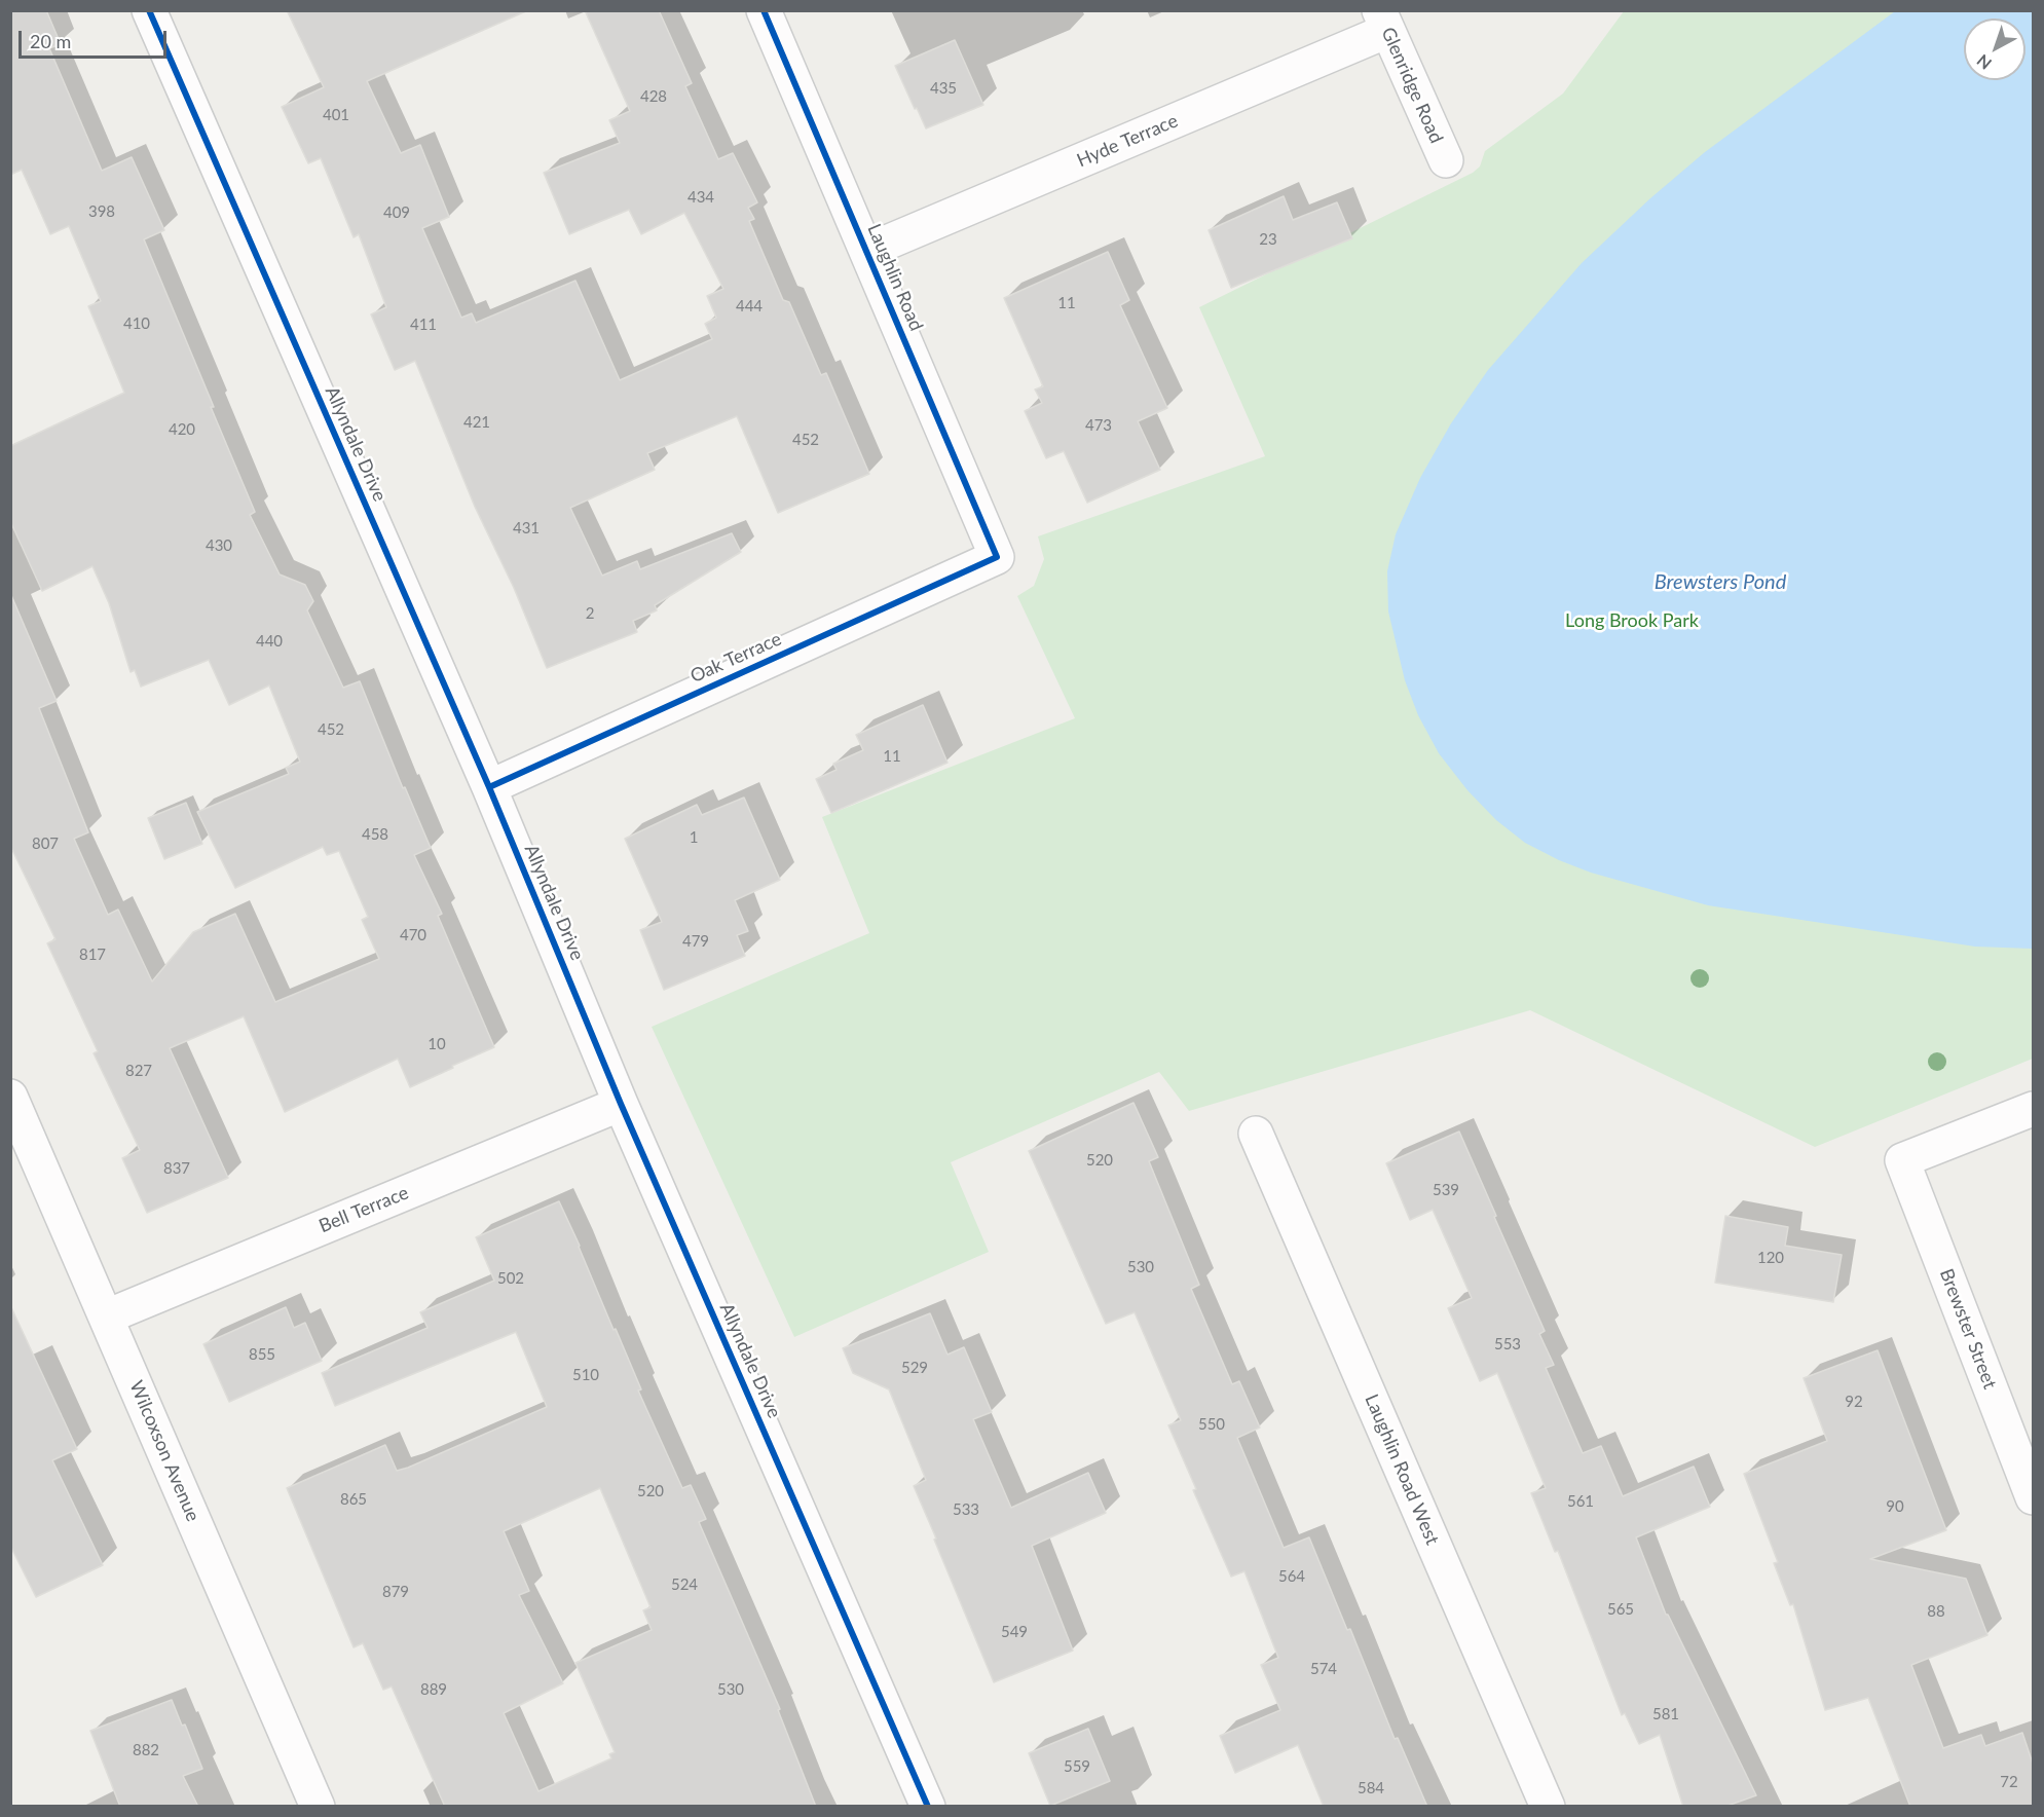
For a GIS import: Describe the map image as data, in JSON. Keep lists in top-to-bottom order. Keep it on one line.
{"streets":{"street":["Glenridge Road","Hyde Terrace","Laughlin Road","Allyndale Drive","Oak Terrace","Bell Terrace","Brewster Street","Wilcoxson Avenue","Laughlin Road West"]},"crossings":[["Glenridge Road","Hyde Terrace"],["Hyde Terrace","Laughlin Road"],["Laughlin Road","Oak Terrace"],["Allyndale Drive","Oak Terrace"],["Allyndale Drive","Bell Terrace"],["Bell Terrace","Wilcoxson Avenue"]],"water":["Brewsters Pond"],"parks":["Long Brook Park"],"house_numbers":["435","428","401","434","398","409","23","11","444","410","411","421","473","420","452","431","430","2","440","452","11","458","1","807","470","479","817","10","827","520","837","539","120","530","502","553","855","529","510","92","550","520","865","561","90","533","564","524","879","565","88","549","574","889","530","581","882","559","72","584"],"scale_bar":"20 m","north":"bottom left"}
